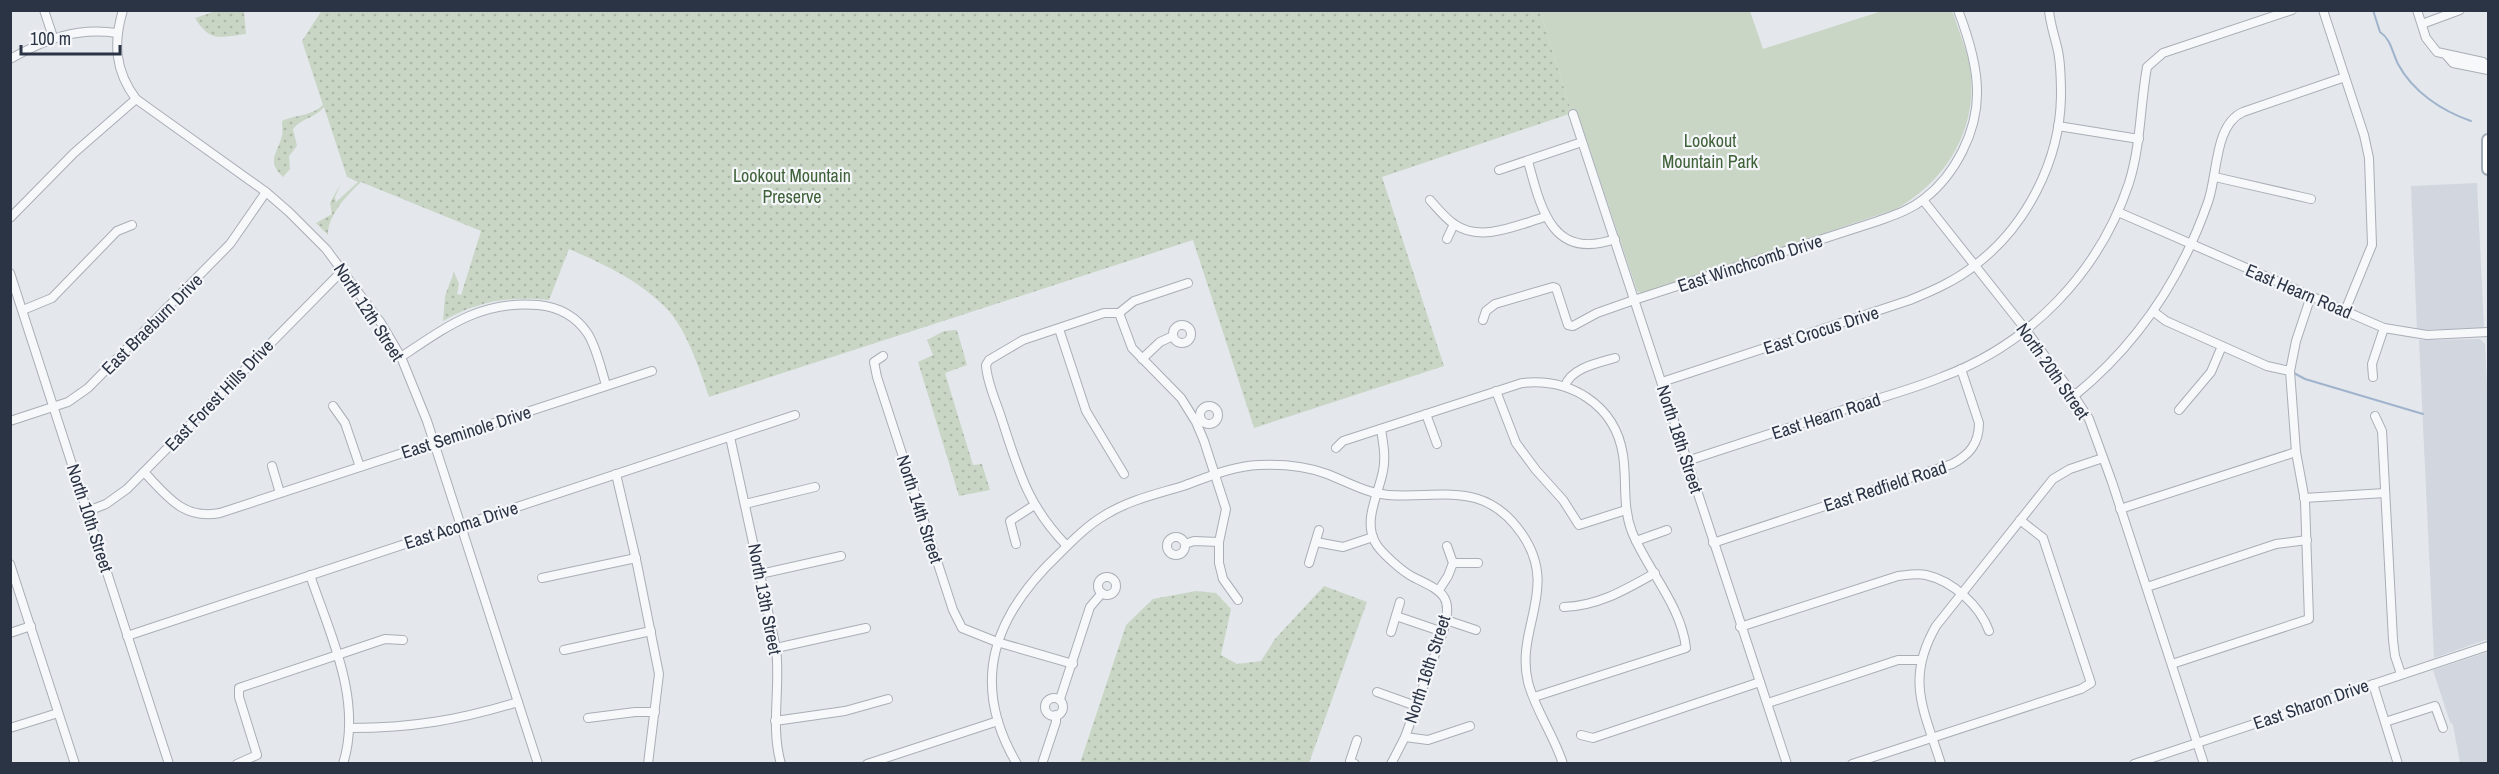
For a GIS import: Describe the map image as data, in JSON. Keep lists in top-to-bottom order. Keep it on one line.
{"streets":{"street":["East Winchcomb Drive","East Hearn Road","North 12th Street","East Braeburn Drive","East Crocus Drive","North 20th Street","East Forest Hills Drive","East Seminole Drive","North 18th Street","East Redfield Road","North 14th Street","North 10th Street","East Acoma Drive","North 13th Street","North 16th Street","East Sharon Drive"]},"crossings":[["East Winchcomb Drive","North 20th Street"],["East Winchcomb Drive","North 18th Street"],["East Hearn Road","North 20th Street"],["East Hearn Road","North 18th Street"],["East Hearn Road","East Redfield Road"],["North 12th Street","East Braeburn Drive"],["North 12th Street","East Forest Hills Drive"],["North 12th Street","East Seminole Drive"],["North 12th Street","East Acoma Drive"],["East Braeburn Drive","North 10th Street"],["East Crocus Drive","North 20th Street"],["East Crocus Drive","North 18th Street"],["North 20th Street","East Sharon Drive"],["East Forest Hills Drive","East Seminole Drive"],["East Forest Hills Drive","North 10th Street"],["North 18th Street","East Redfield Road"],["North 10th Street","East Acoma Drive"],["East Acoma Drive","North 13th Street"]],"parks":["Lookout Mountain Park","Lookout Mountain Preserve"],"scale_bar":"100 m"}
